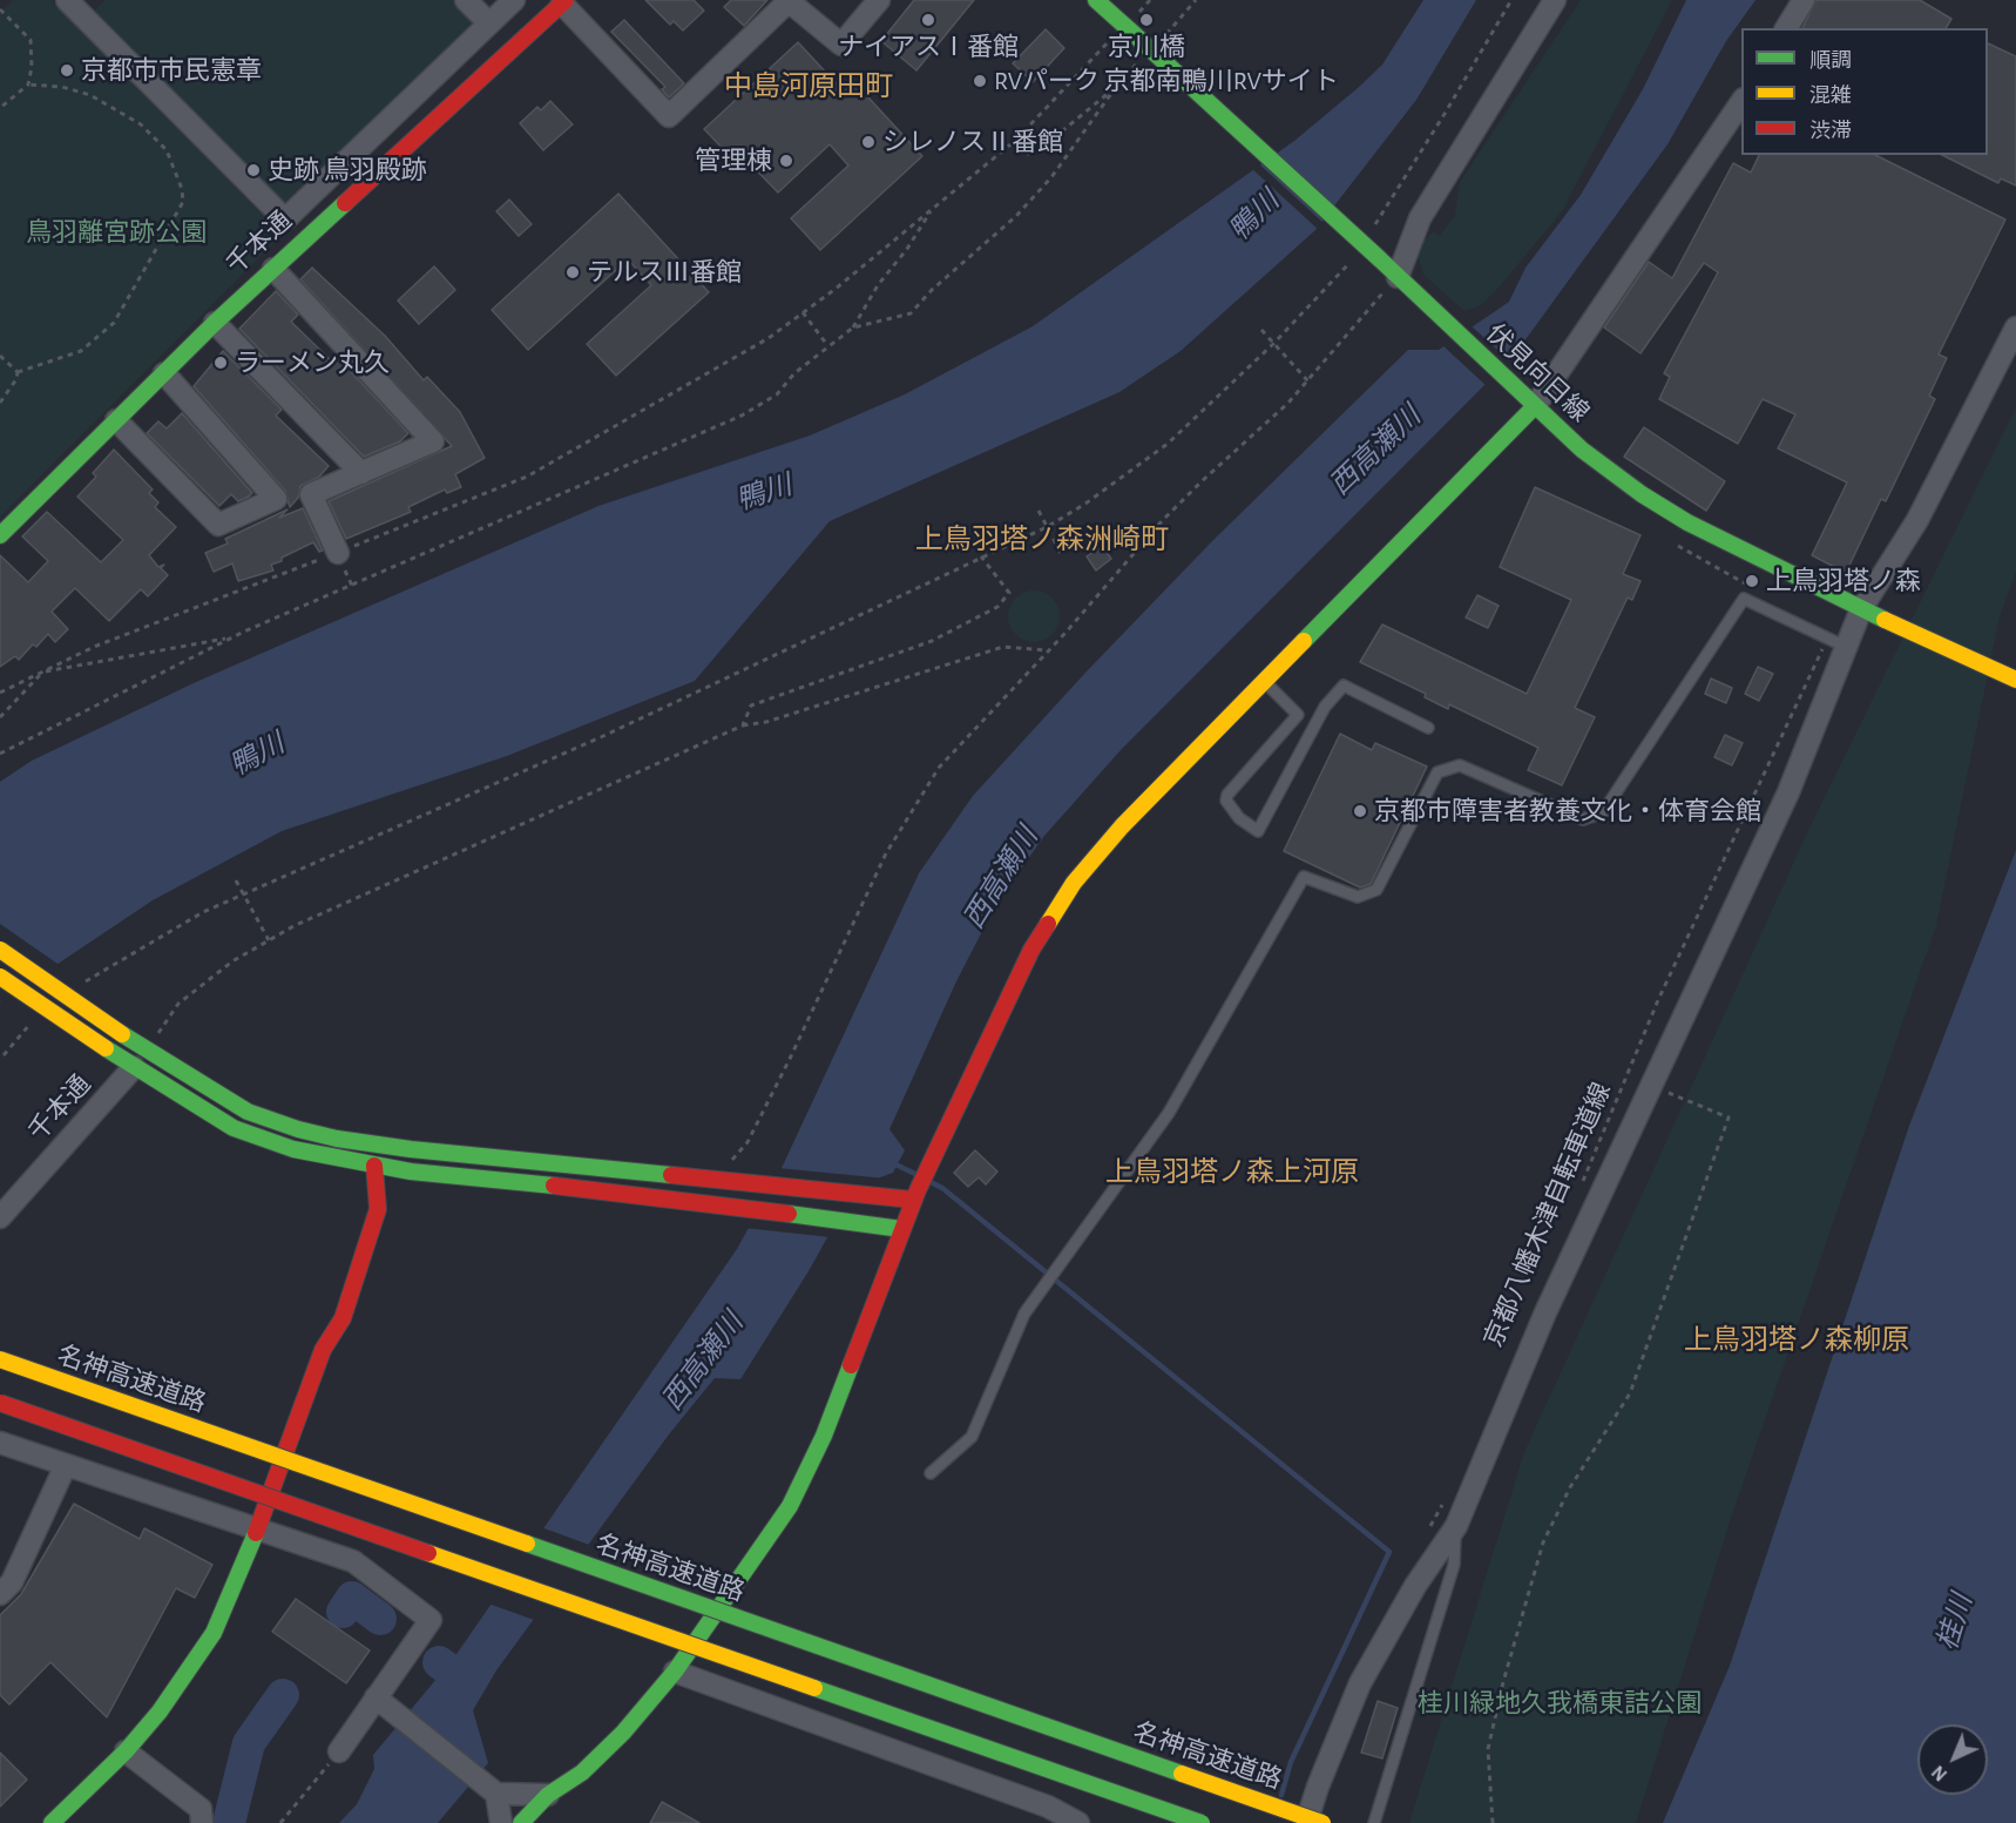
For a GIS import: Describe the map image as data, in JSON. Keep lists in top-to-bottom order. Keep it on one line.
{"streets":{"main road":["千本通","伏見向日線","名神高速道路"],"path":["京都八幡木津自転車道線"]},"districts":["中島河原田町","上鳥羽塔ノ森洲崎町","上鳥羽塔ノ森上河原","上鳥羽塔ノ森柳原"],"water":["鴨川","西高瀬川","桂川"],"parks":["鳥羽離宮跡公園","桂川緑地久我橋東詰公園"],"places":["ナイアスⅠ番館","京川橋","京都市市民憲章","RVパーク 京都南鴨川RVサイト","シレノスⅡ番館","管理棟","史跡 鳥羽殿跡","テルスⅢ番館","ラーメン丸久","上鳥羽塔ノ森","京都市障害者教養文化・体育会館"],"legend":["順調","混雑","渋滞"],"north":"bottom left"}
